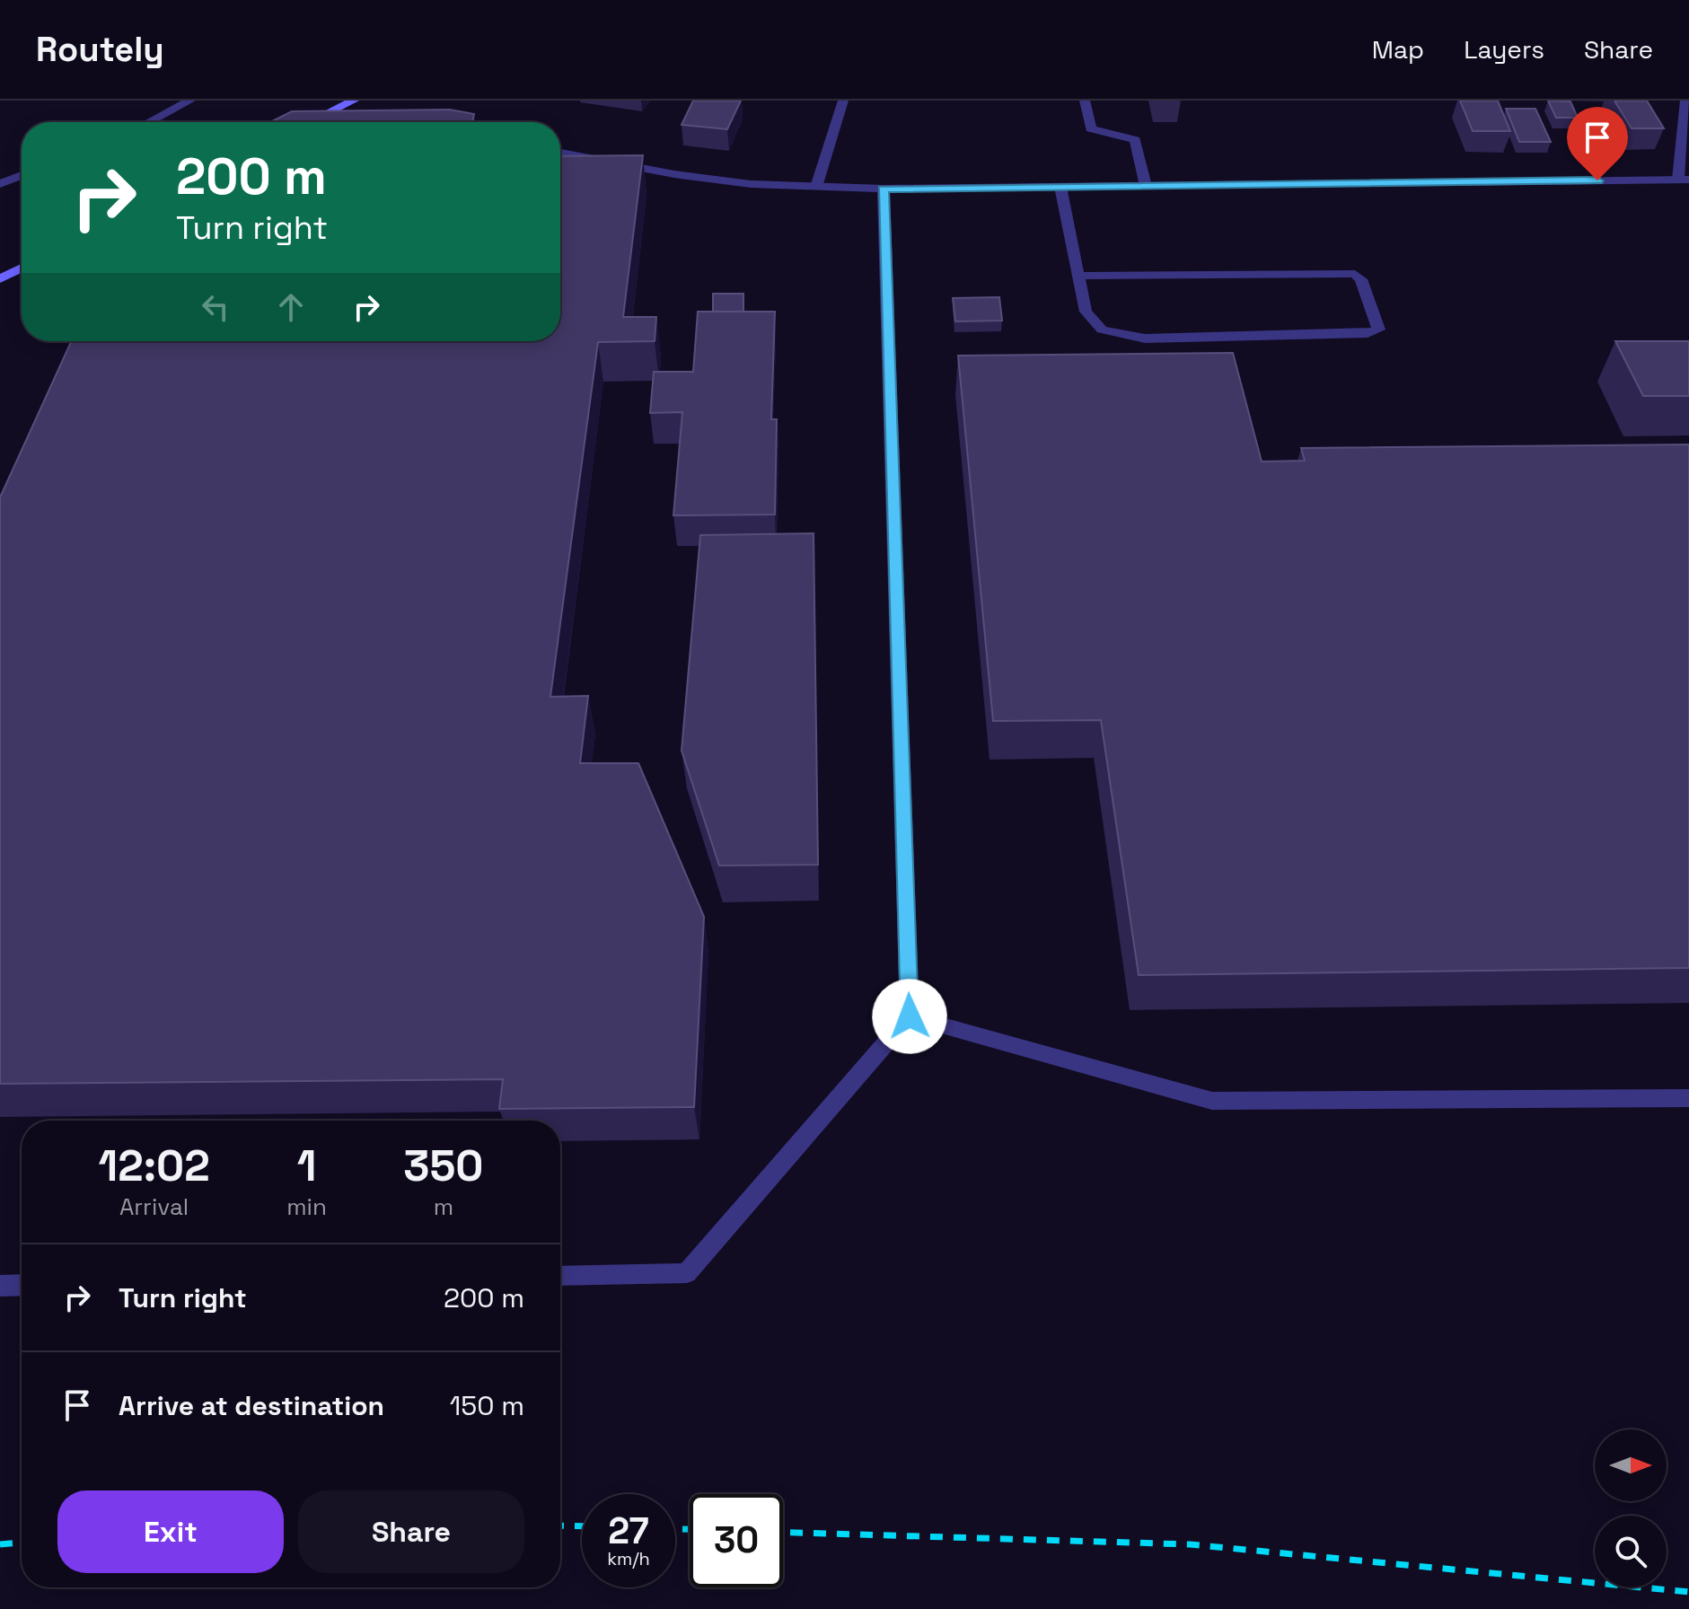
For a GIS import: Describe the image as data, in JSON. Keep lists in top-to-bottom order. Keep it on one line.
{"north":"right","page":{"header":"Routely","nav":["Map","Layers","Share"],"turn":["200 m","Turn right"],"eta":["12:02","Arrival","1","min","350","m"],"list":[{"name":"Turn right","value":"200 m"},{"name":"Arrive at destination","value":"150 m"}],"buttons":["Exit","Share"],"speed":"27 km/h","limit":"30"}}
